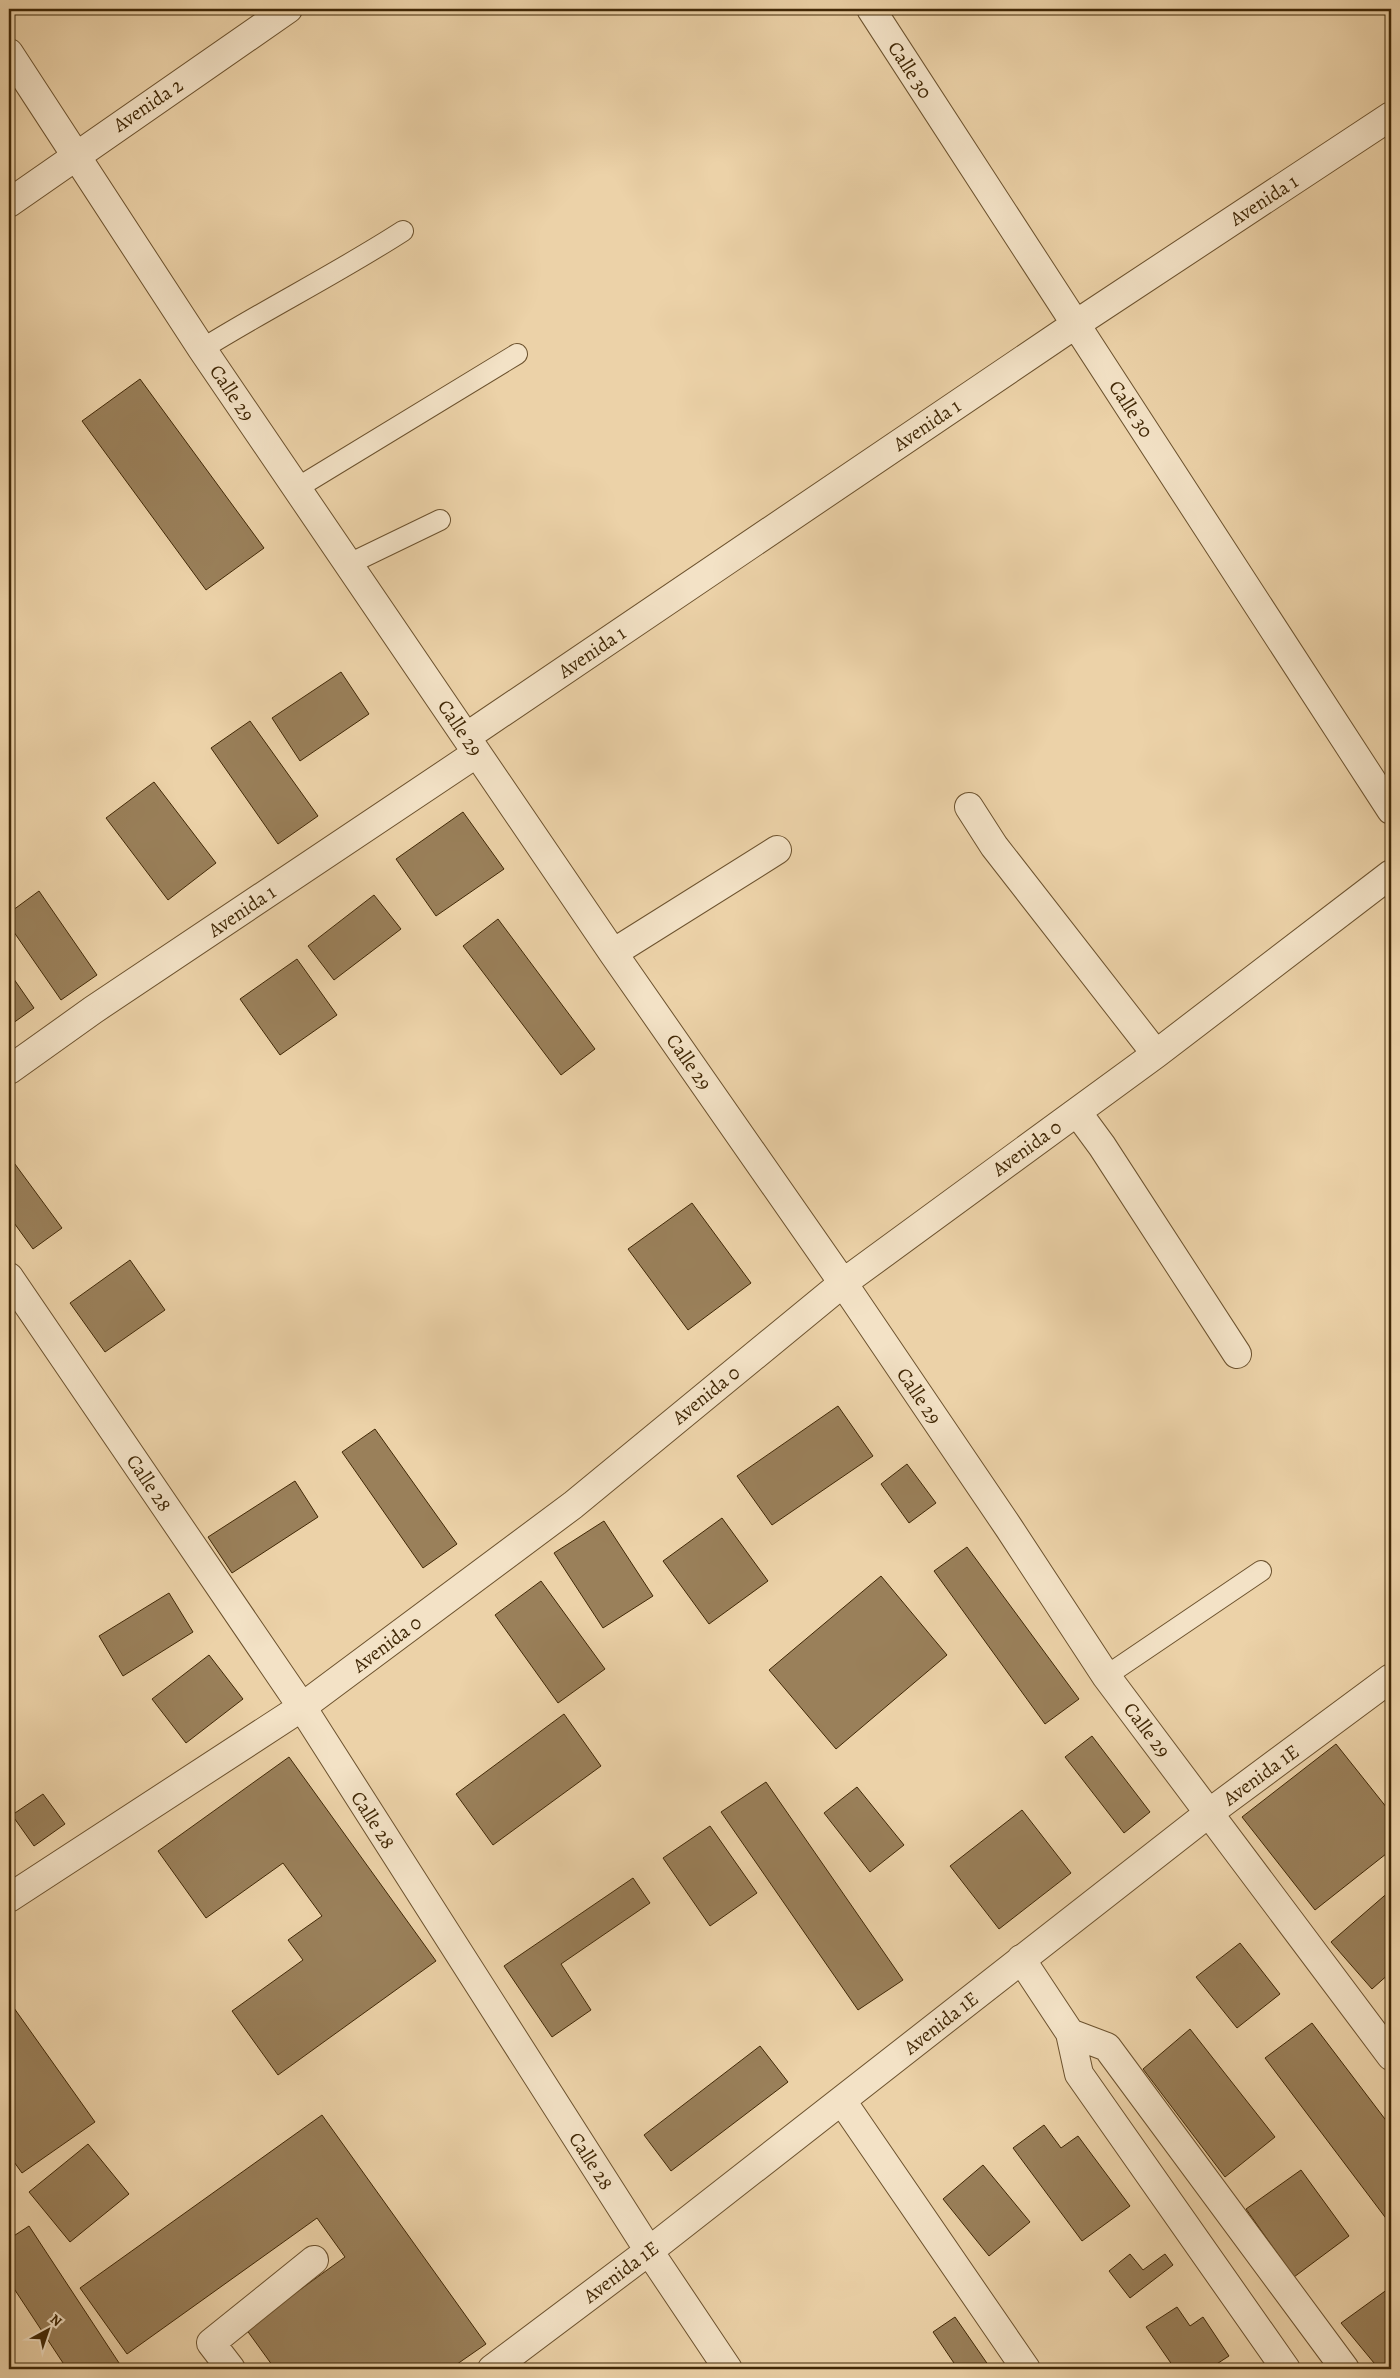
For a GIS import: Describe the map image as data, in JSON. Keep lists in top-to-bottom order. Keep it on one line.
{"streets":{"street":["Calle 30","Avenida 2","Avenida 1","Calle 29","Avenida 0","Calle 28","Avenida 1E"]},"crossings":[["Calle 30","Avenida 1"],["Avenida 2","Calle 29"],["Avenida 1","Calle 29"],["Calle 29","Avenida 0"],["Calle 29","Avenida 1E"],["Avenida 0","Calle 28"],["Calle 28","Avenida 1E"]],"north":"top right"}
